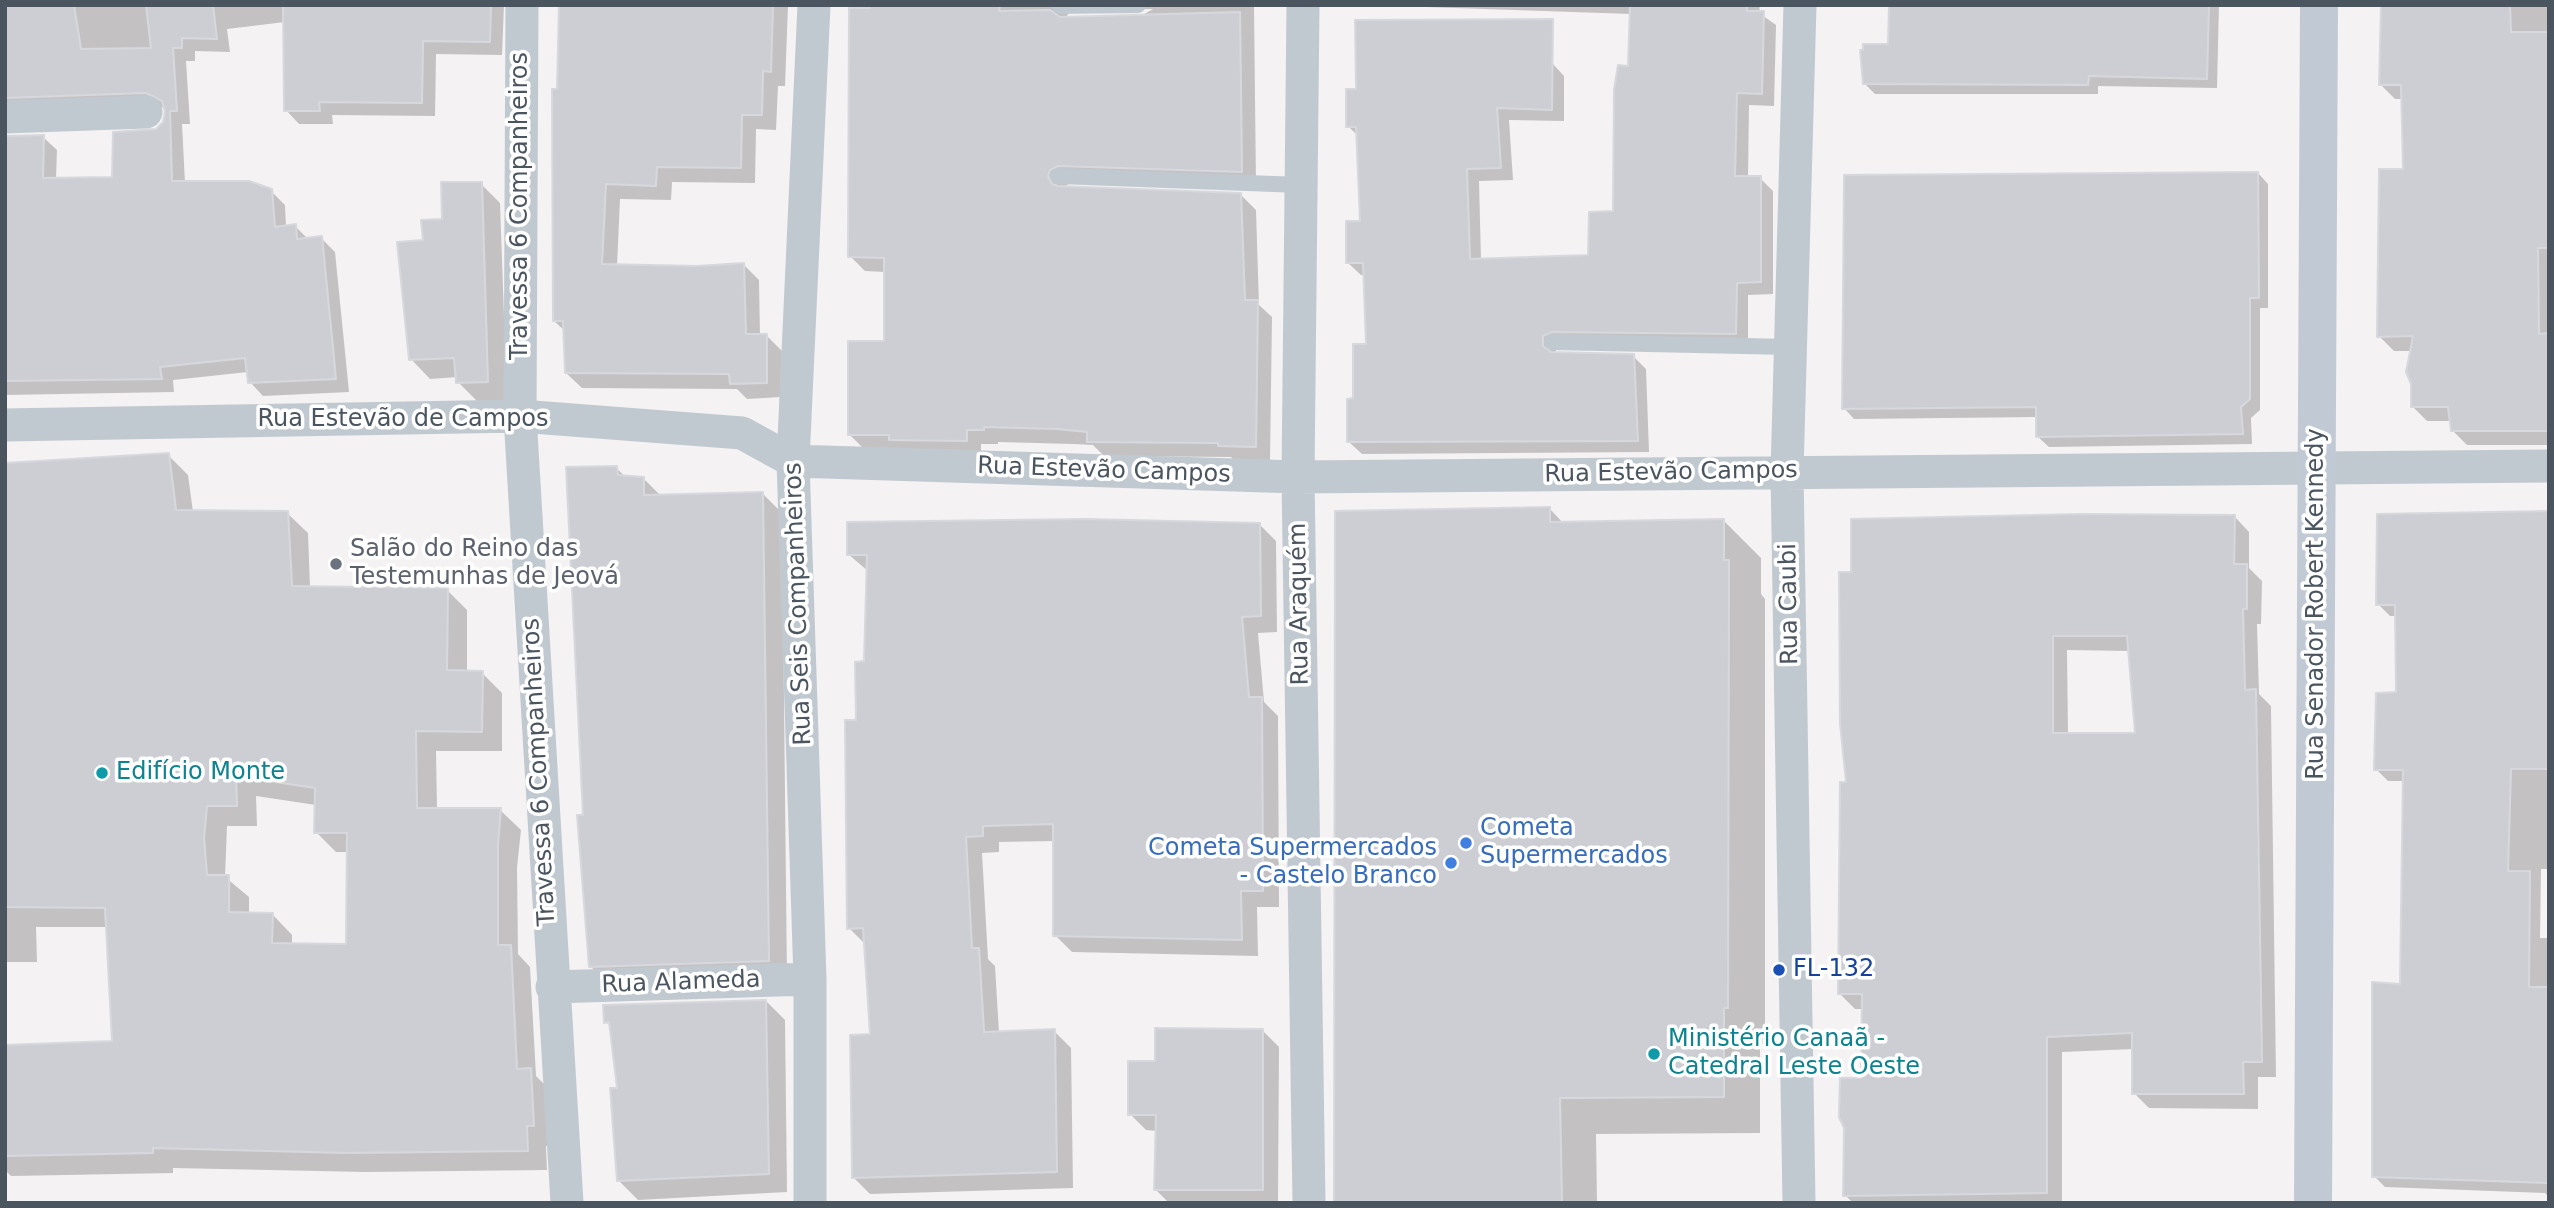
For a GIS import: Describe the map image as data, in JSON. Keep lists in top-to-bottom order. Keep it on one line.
{"streets":{"street":["Travessa 6 Companheiros","Rua Estevão de Campos","Rua Estevão Campos","Rua Seis Companheiros","Rua Araquém","Rua Caubi","Rua Senador Robert Kennedy","Rua Alameda"]},"crossings":[["Travessa 6 Companheiros","Rua Estevão de Campos"],["Travessa 6 Companheiros","Rua Alameda"],["Rua Estevão de Campos","Rua Estevão Campos"],["Rua Estevão de Campos","Rua Seis Companheiros"],["Rua Estevão Campos","Rua Seis Companheiros"],["Rua Estevão Campos","Rua Araquém"],["Rua Estevão Campos","Rua Caubi"],["Rua Estevão Campos","Rua Senador Robert Kennedy"],["Rua Seis Companheiros","Rua Alameda"]],"places":["Salão do Reino das Testemunhas de Jeová","Edifício Monte","Cometa Supermercados","Cometa Supermercados - Castelo Branco","FL-132","Ministério Canaã - Catedral Leste Oeste"]}
